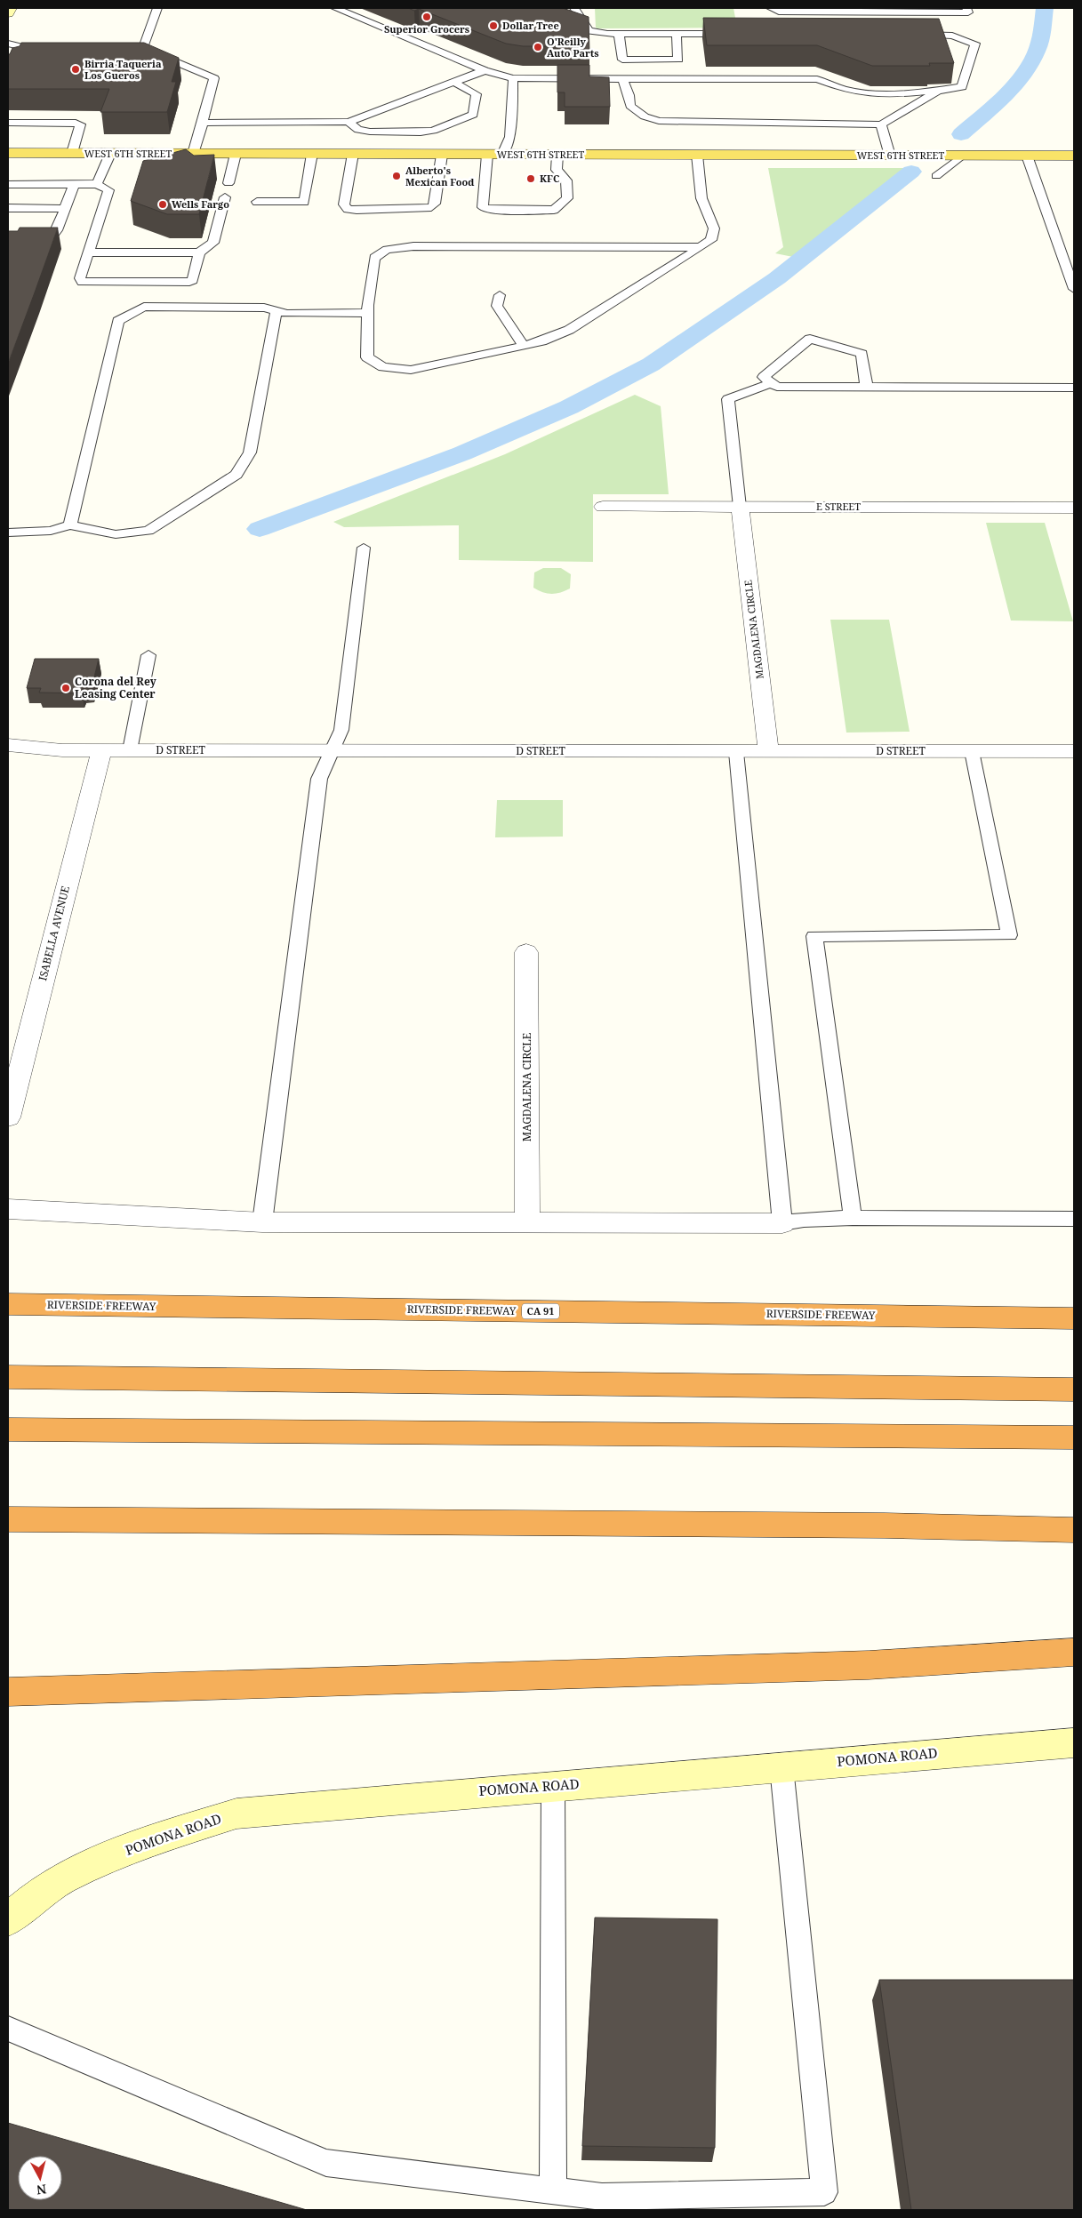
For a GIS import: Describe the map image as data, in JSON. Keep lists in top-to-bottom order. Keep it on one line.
{"streets":{"highway":["RIVERSIDE FREEWAY","CA 91"],"main road":["WEST 6TH STREET","POMONA ROAD"],"street":["E STREET","MAGDALENA CIRCLE","D STREET","ISABELLA AVENUE"]},"crossings":[["E STREET","MAGDALENA CIRCLE"],["MAGDALENA CIRCLE","D STREET"],["D STREET","ISABELLA AVENUE"]],"places":["Superior Grocers","Dollar Tree","O'Reilly Auto Parts","Birria Taqueria Los Gueros","Alberto's Mexican Food","KFC","Wells Fargo","Corona del Rey Leasing Center"],"north":"bottom"}
